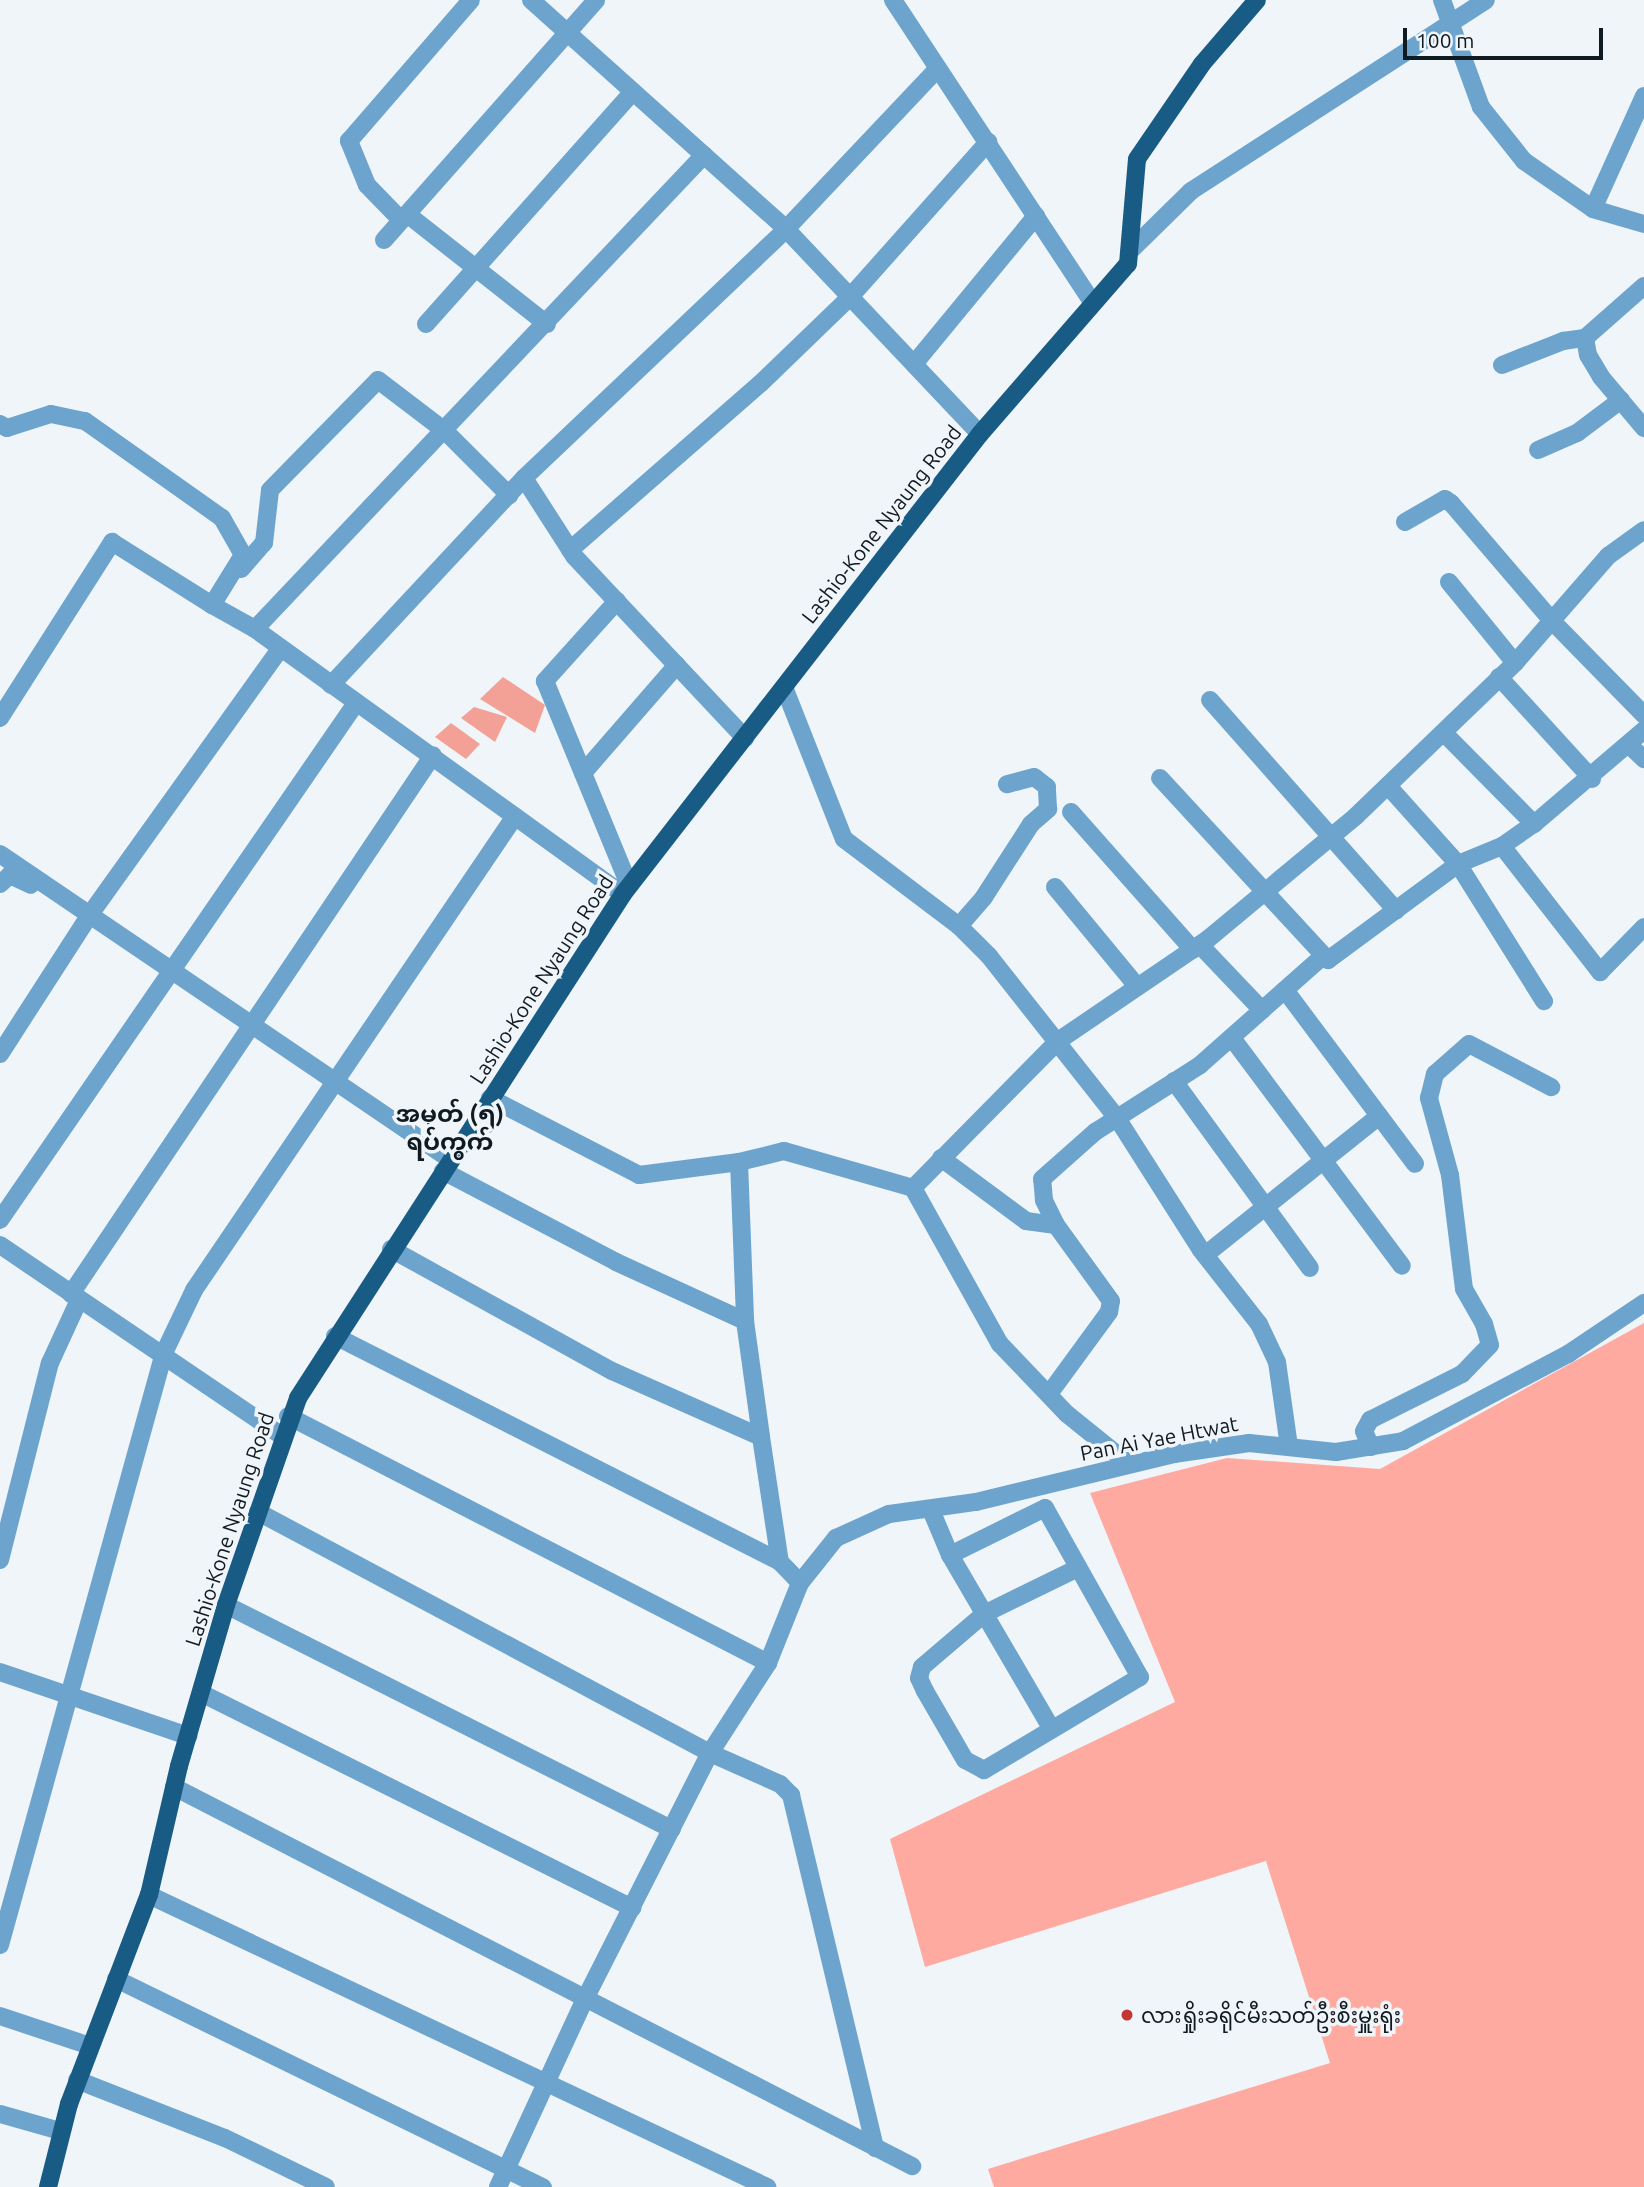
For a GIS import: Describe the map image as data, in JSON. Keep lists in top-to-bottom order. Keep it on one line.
{"streets":{"main road":["Lashio-Kone Nyaung Road"],"street":["Pan Ai Yae Htwat"]},"districts":["အမှတ် (၅) ရပ်ကွက်"],"places":["လားရှိုးခရိုင်မီးသတ်ဦးစီးမှူးရုံး"],"scale_bar":"100 m"}
